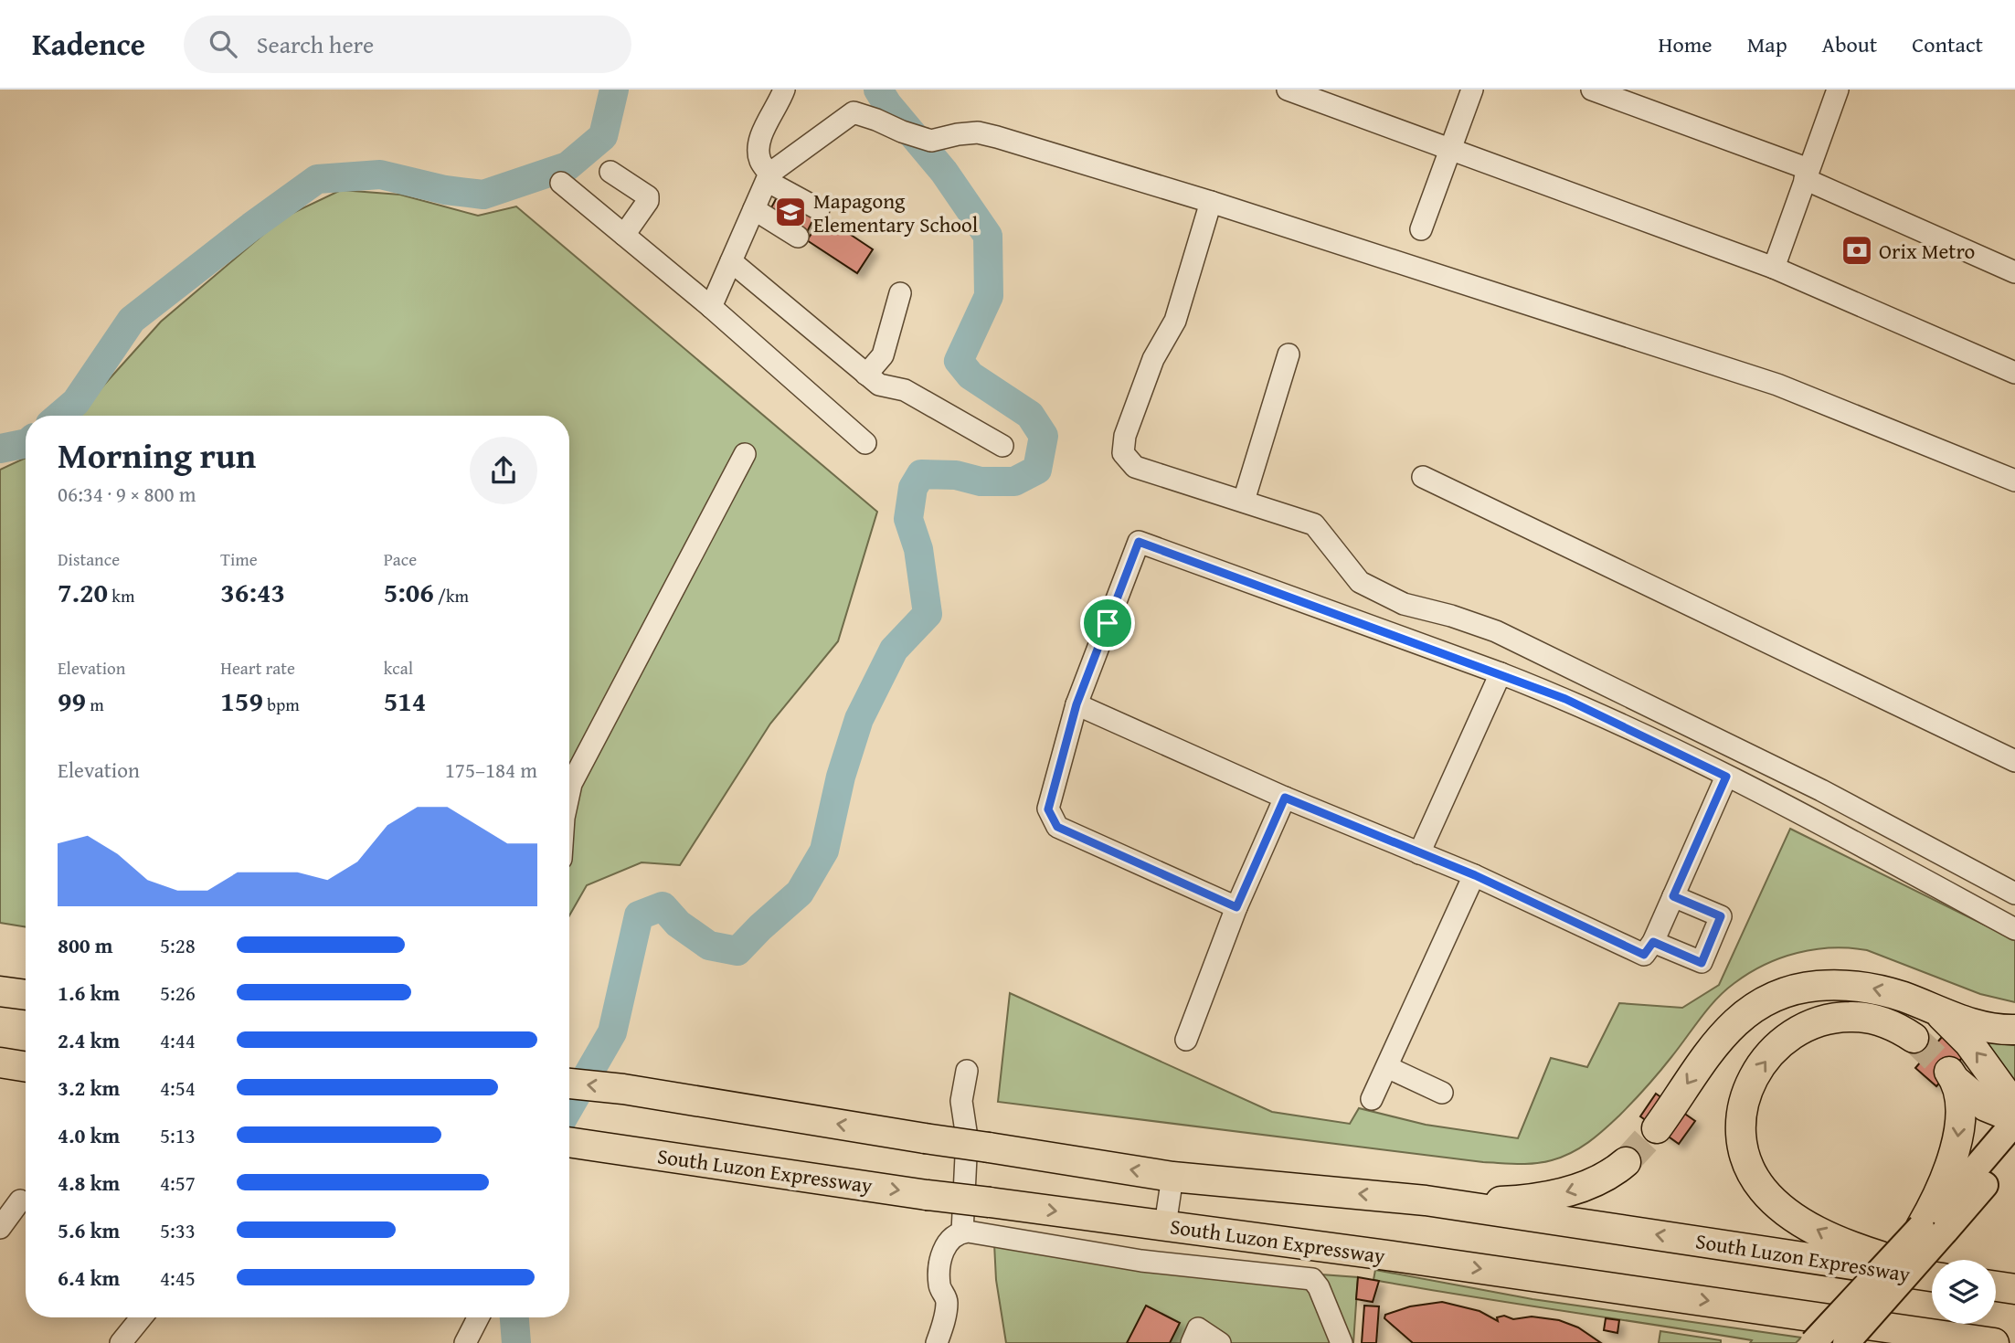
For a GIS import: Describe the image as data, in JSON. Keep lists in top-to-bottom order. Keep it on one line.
{"streets":{"highway":["South Luzon Expressway"]},"places":{"school or university":["Mapagong Elementary School"],"bank":["Orix Metro"]},"page":{"header":"Kadence","search":"Search here","nav":["Home","Map","About","Contact"],"heading":["Morning run","06:34 · 9 × 800 m"],"stats":[["Distance","7.20 km"],["Time","36:43"],["Pace","5:06 /km"],["Elevation","99 m"],["Heart rate","159 bpm"],["kcal","514"]],"chart":["Elevation","175–184 m"],"list":[{"name":"800 m","note":"5:28"},{"name":"1.6 km","note":"5:26"},{"name":"2.4 km","note":"4:44"},{"name":"3.2 km","note":"4:54"},{"name":"4.0 km","note":"5:13"},{"name":"4.8 km","note":"4:57"},{"name":"5.6 km","note":"5:33"},{"name":"6.4 km","note":"4:45"}]}}
